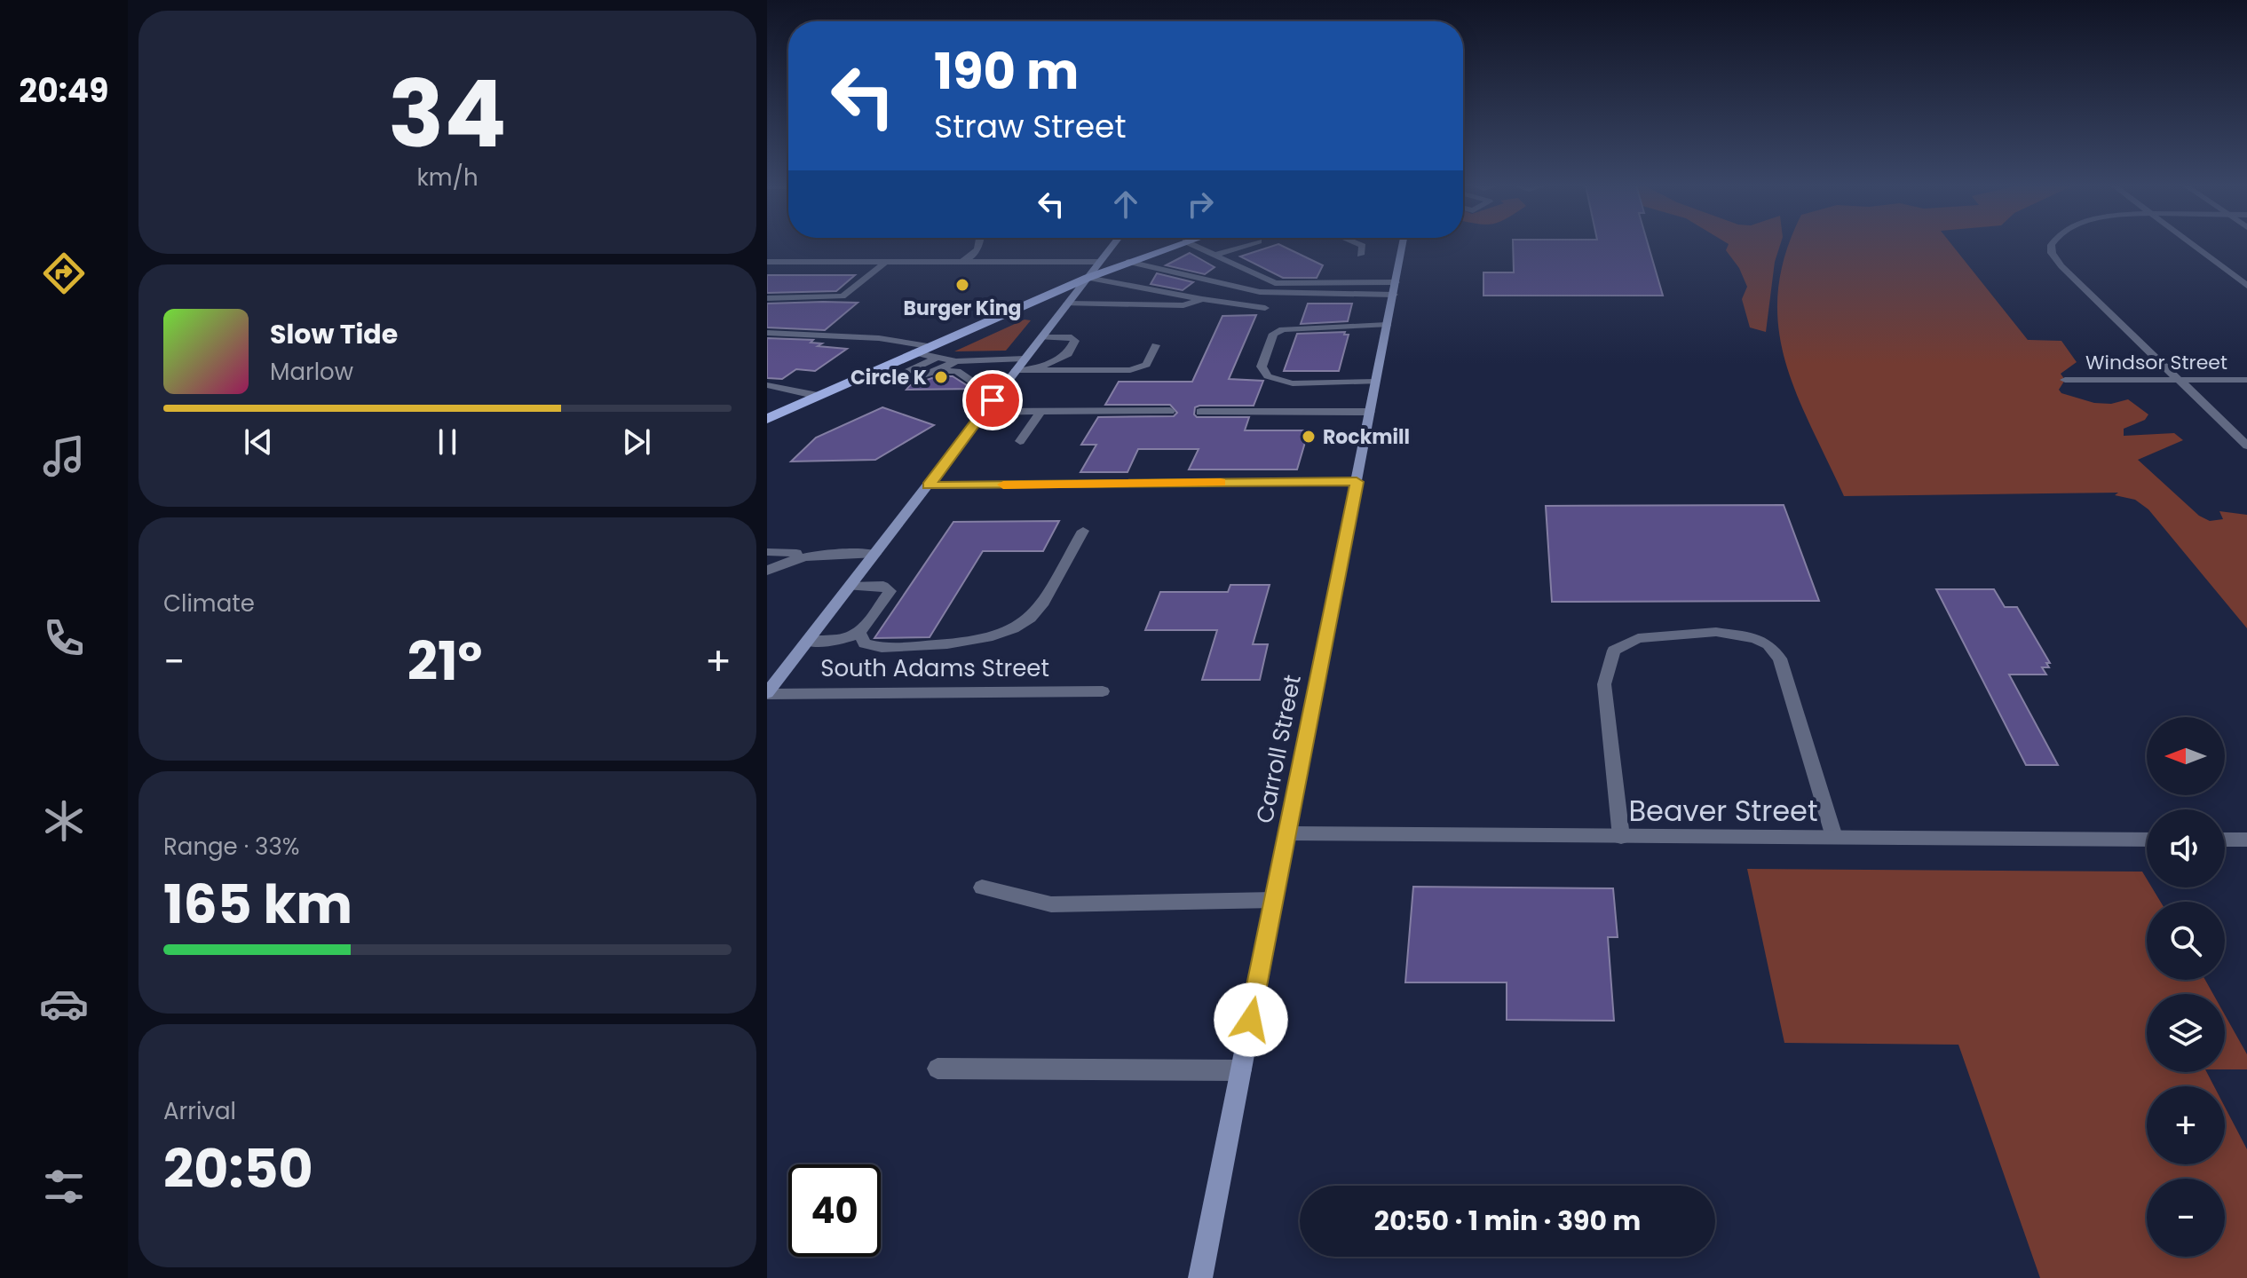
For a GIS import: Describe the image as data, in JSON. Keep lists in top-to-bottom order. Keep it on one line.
{"streets":{"street":["Windsor Street","South Adams Street","Carroll Street","Beaver Street"]},"crossings":[["Carroll Street","Beaver Street"]],"places":["Burger King","Circle K","Rockmill"],"north":"left","page":{"tabs":"20:49","tile":[["34","km/h"],"Climate",["Range · 33%","165 km"],["Arrival","20:50"]],"turn":["190 m","Straw Street"],"song":["Slow Tide","Marlow"],"heat":["−","21°","+"],"map_buttons":["+","−"],"limit":"40","trip":"20:50 · 1 min · 390 m"}}
